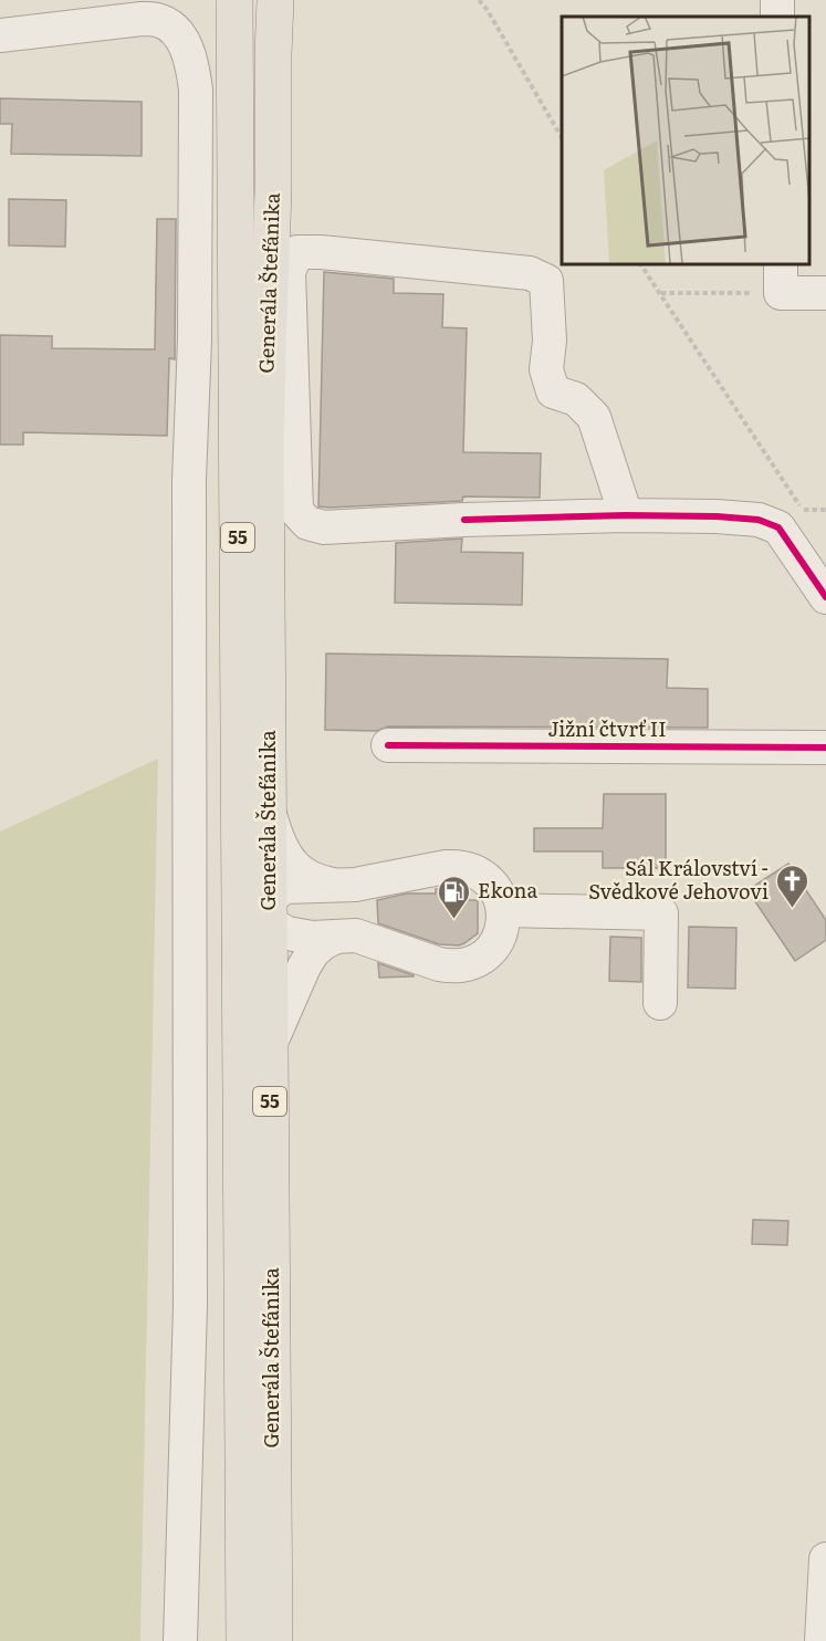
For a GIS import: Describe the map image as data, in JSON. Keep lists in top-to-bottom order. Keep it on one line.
{"streets":{"main road":["Generála Štefánika","55"],"street":["Jižní čtvrť II"]},"places":{"church":["Sál Království - Svědkové Jehovovi"],"fuel station":["Ekona"]}}
